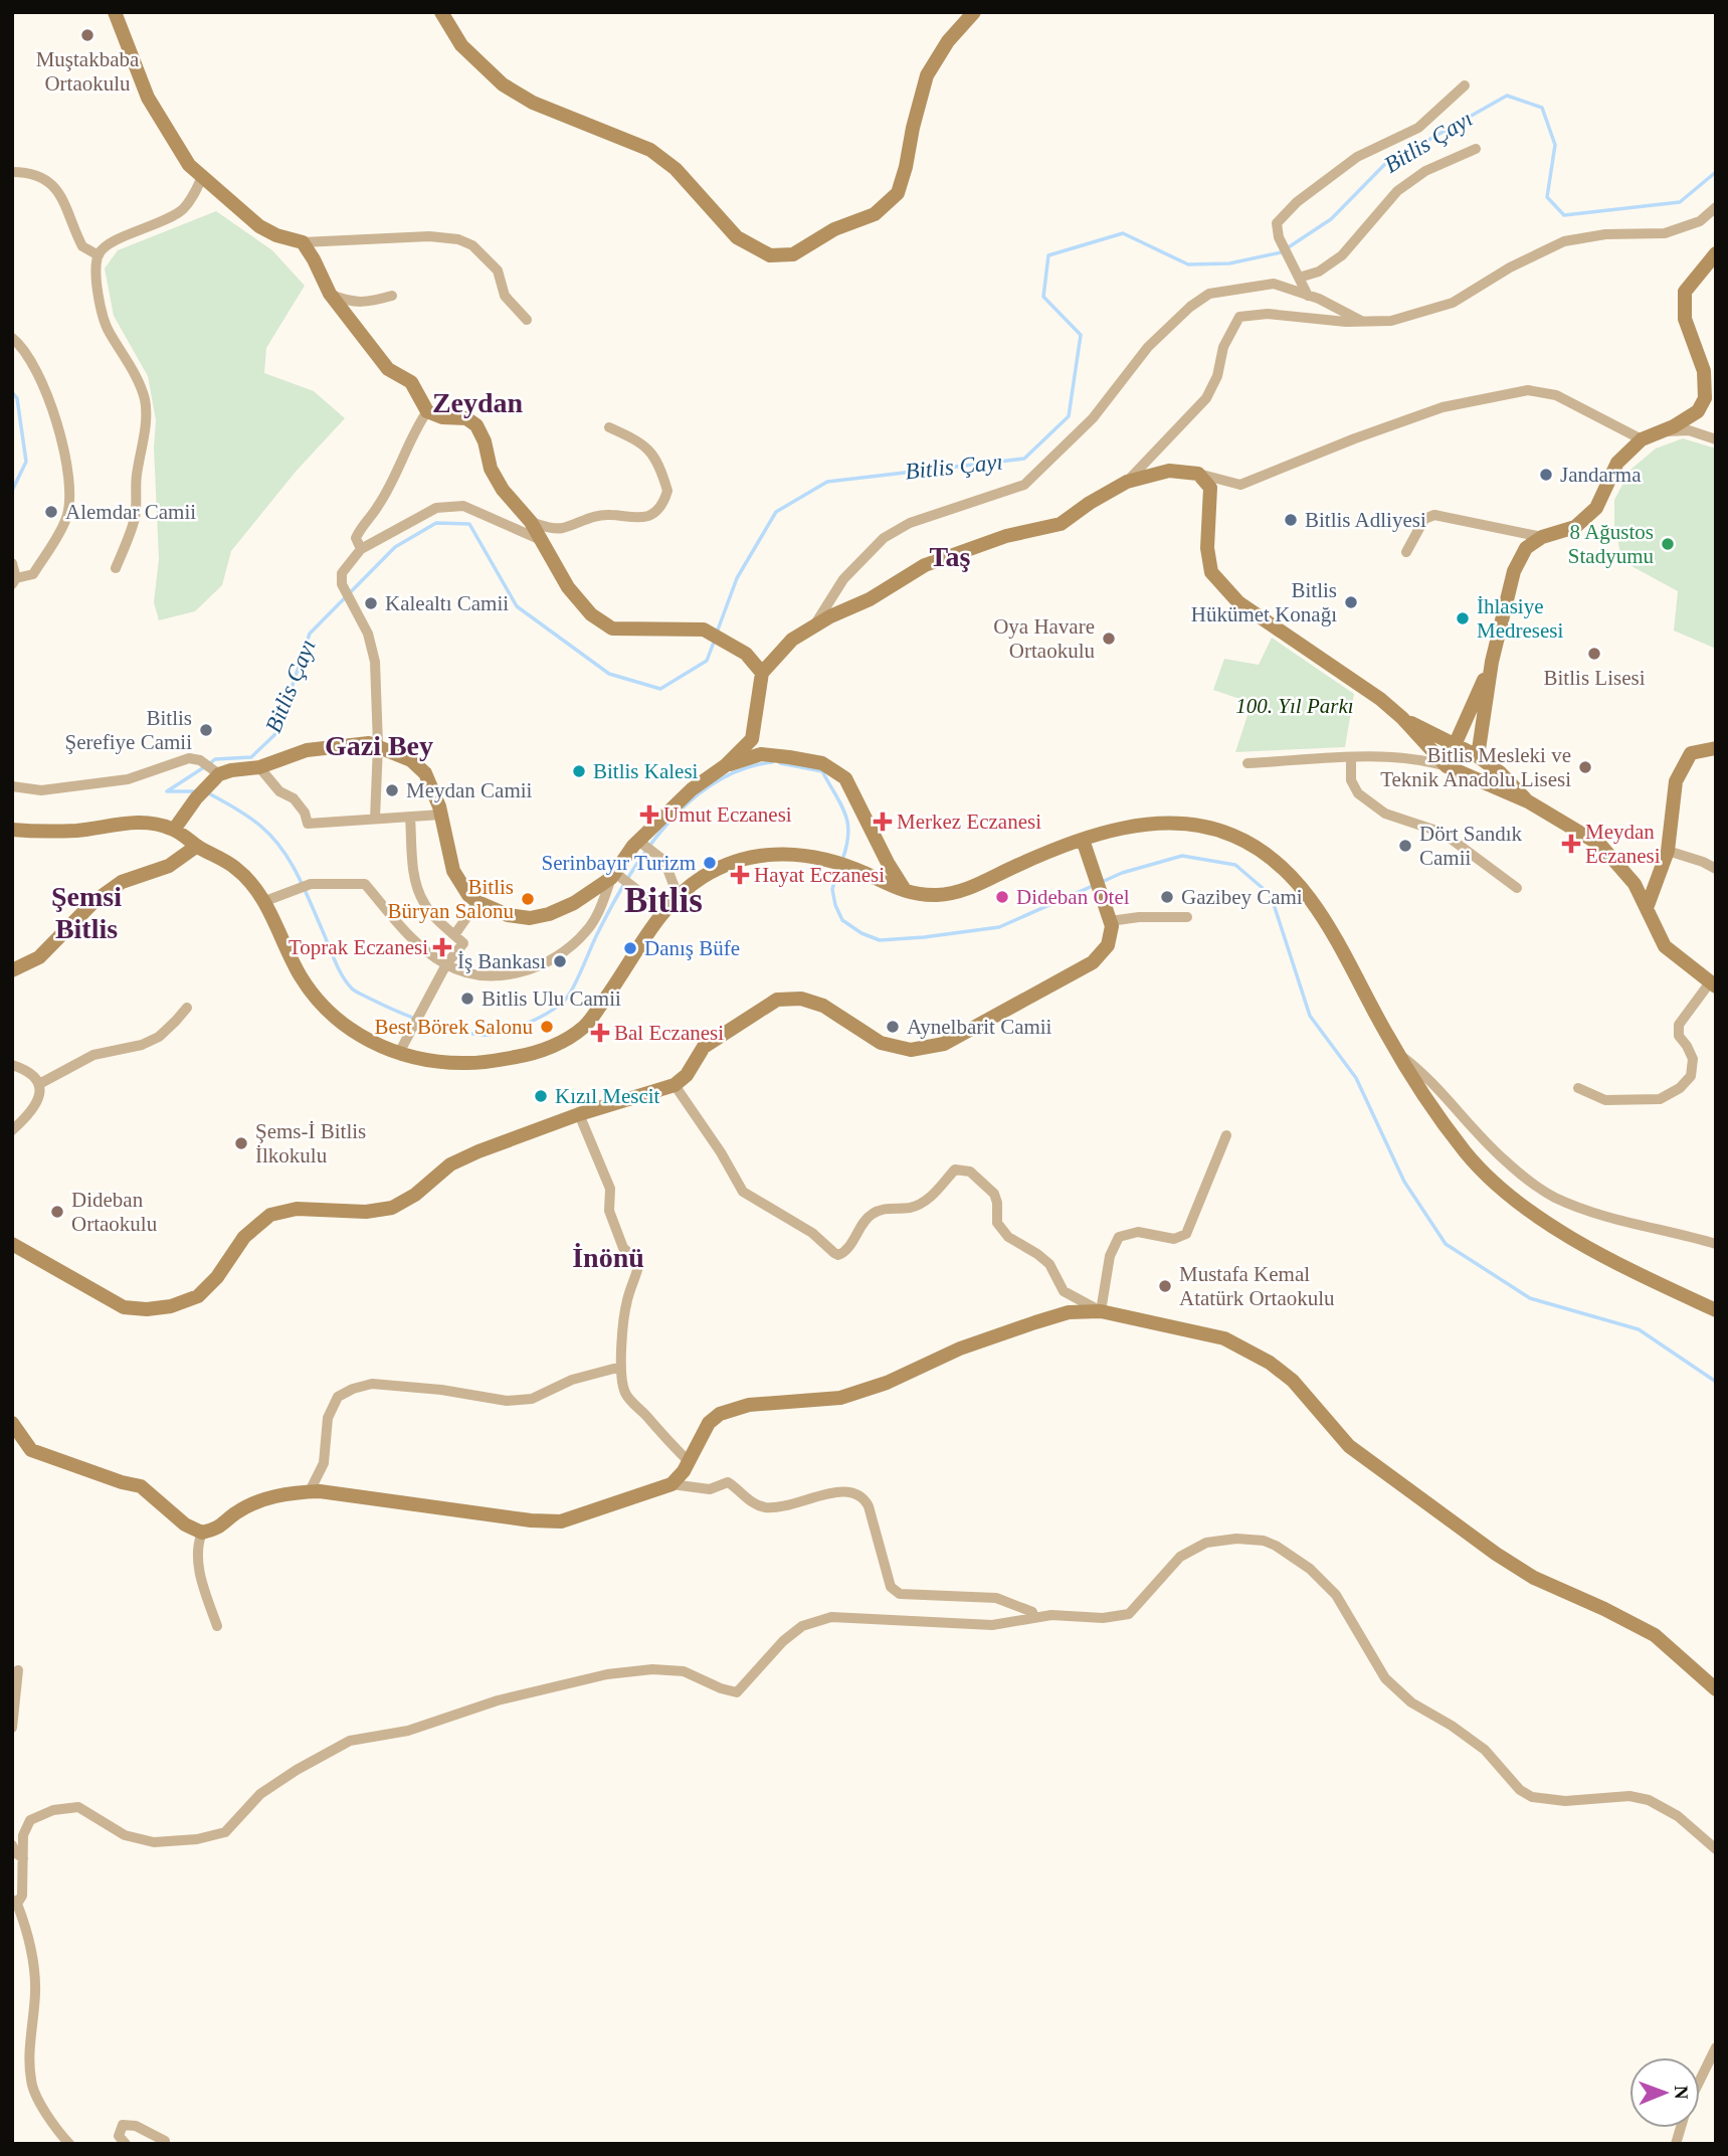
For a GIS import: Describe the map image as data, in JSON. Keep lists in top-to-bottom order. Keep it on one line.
{"districts":["Zeydan","Taş","Gazi Bey","Şemsi Bitlis","Bitlis","İnönü"],"water":["Bitlis Çayı"],"parks":["100. Yıl Parkı"],"places":{"other":["Muştakbaba Ortaokulu","Jandarma","Alemdar Camii","Bitlis Adliyesi","8 Ağustos Stadyumu","Bitlis Hükümet Konağı","Kalealtı Camii","İhlasiye Medresesi","Oya Havare Ortaokulu","Bitlis Lisesi","Bitlis Şerefiye Camii","Bitlis Mesleki ve Teknik Anadolu Lisesi","Bitlis Kalesi","Meydan Camii","Dört Sandık Camii","Serinbayır Turizm","Dideban Otel","Gazibey Cami","Bitlis Büryan Salonu","Danış Büfe","İş Bankası","Bitlis Ulu Camii","Best Börek Salonu","Aynelbarit Camii","Kızıl Mescit","Şems-İ Bitlis İlkokulu","Dideban Ortaokulu","Mustafa Kemal Atatürk Ortaokulu"],"health":["Umut Eczanesi","Merkez Eczanesi","Meydan Eczanesi","Hayat Eczanesi","Toprak Eczanesi","Bal Eczanesi"]},"north":"right"}
